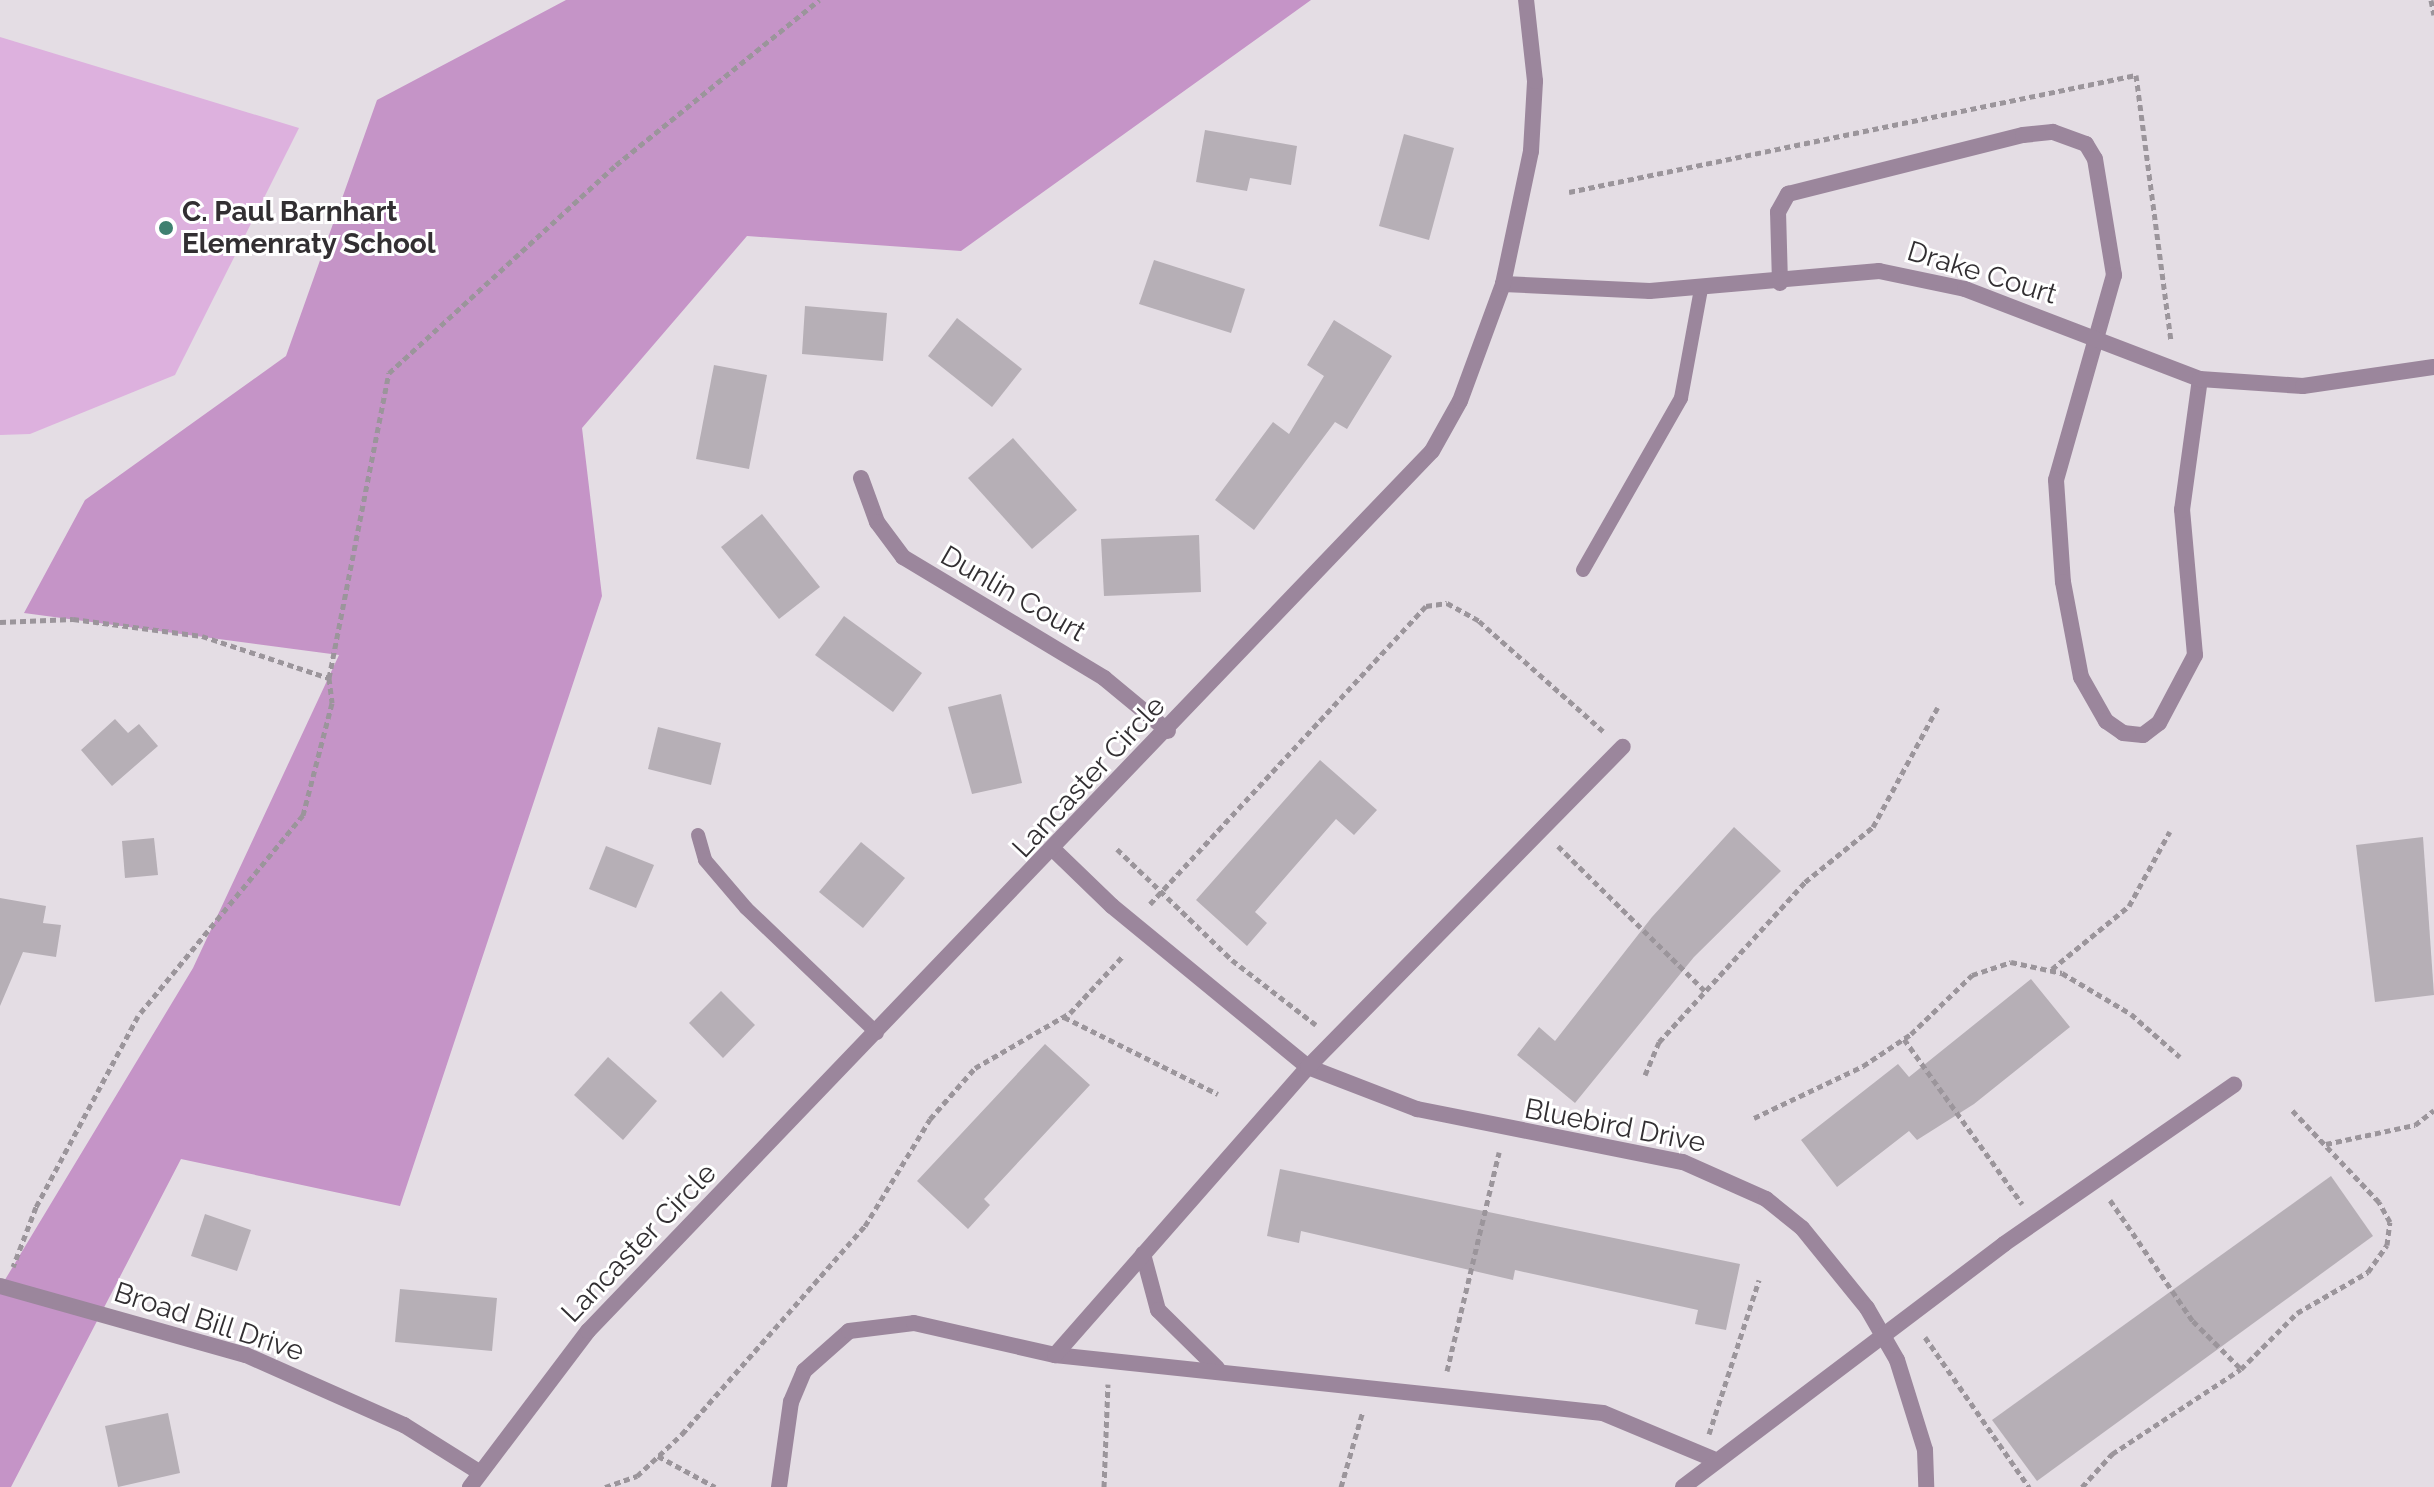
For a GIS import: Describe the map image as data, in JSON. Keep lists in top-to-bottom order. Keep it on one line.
{"streets":{"street":["Drake Court","Dunlin Court","Lancaster Circle","Bluebird Drive","Broad Bill Drive"]},"crossings":[["Drake Court","Lancaster Circle"],["Dunlin Court","Lancaster Circle"],["Lancaster Circle","Bluebird Drive"],["Lancaster Circle","Broad Bill Drive"]],"places":["C. Paul Barnhart Elemenraty School"]}
